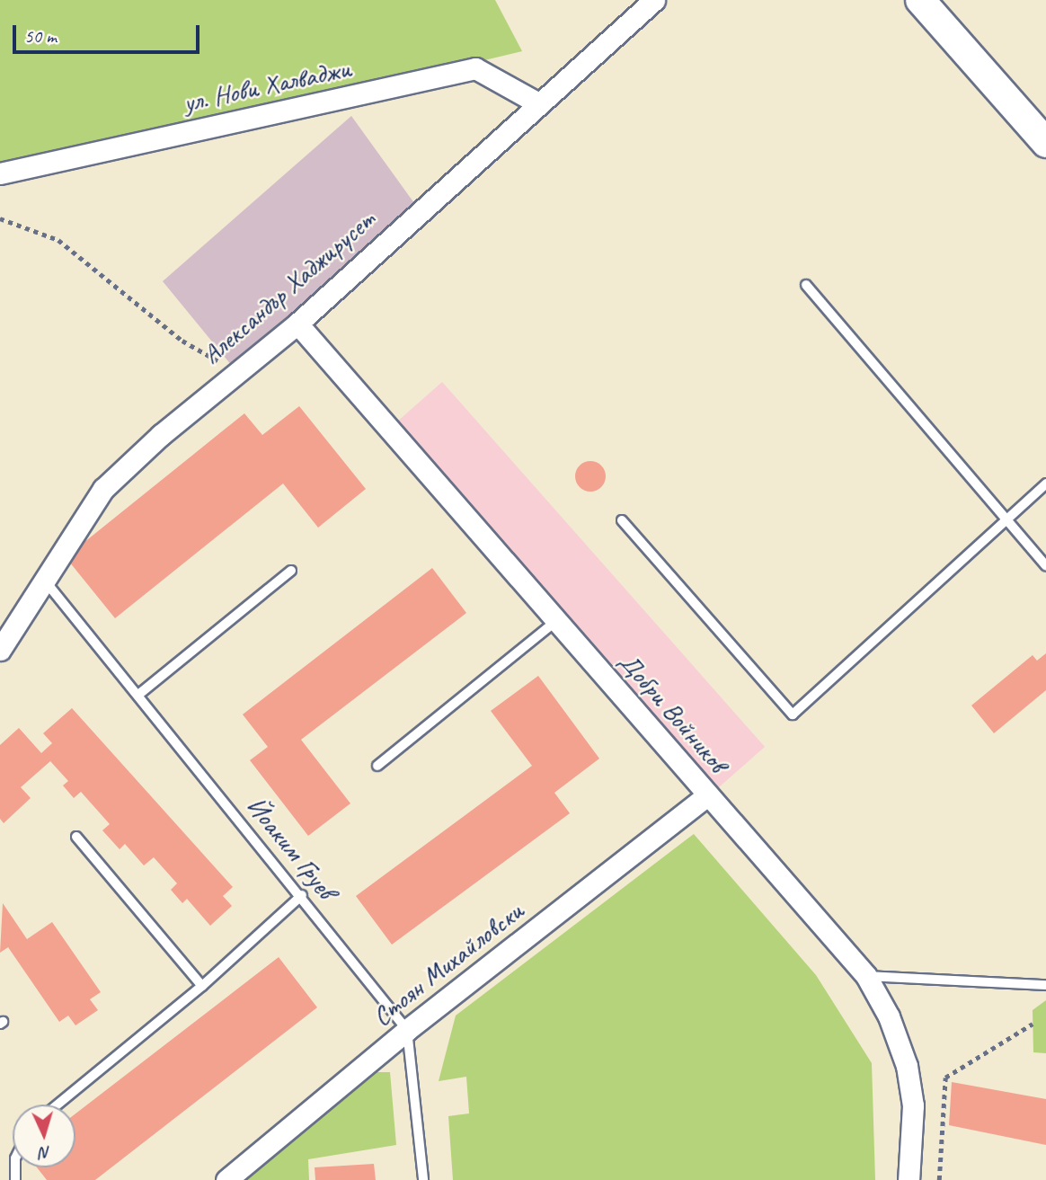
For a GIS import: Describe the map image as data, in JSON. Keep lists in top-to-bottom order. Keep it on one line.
{"streets":{"street":["ул. Нови Халваджи","Александър Хаджирусет","Добри Войников","Стоян Михайловски"],"lane":["Йоаким Груев"]},"crossings":[["ул. Нови Халваджи","Александър Хаджирусет"],["Александър Хаджирусет","Добри Войников"],["Александър Хаджирусет","Йоаким Груев"],["Добри Войников","Стоян Михайловски"],["Йоаким Груев","Стоян Михайловски"]],"scale_bar":"50 m","north":"bottom"}
